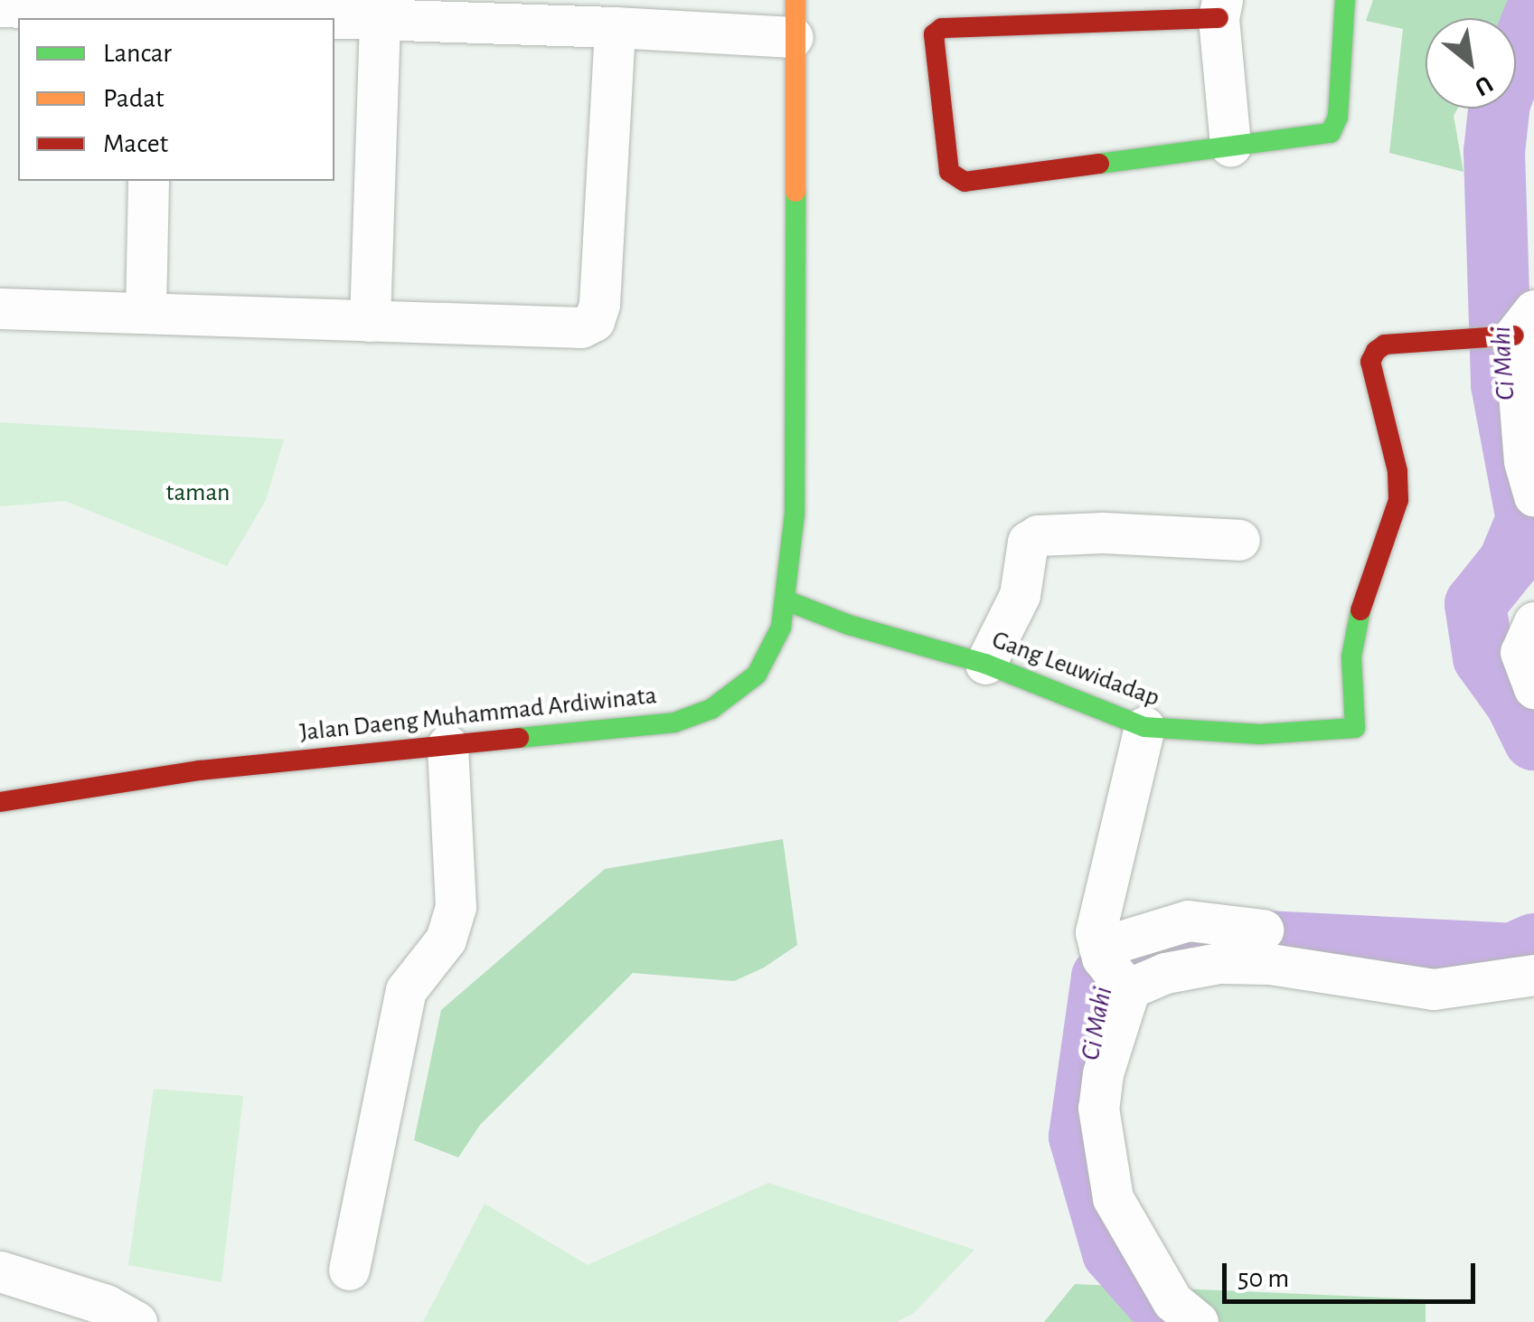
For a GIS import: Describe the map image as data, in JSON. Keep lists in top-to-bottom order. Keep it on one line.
{"streets":{"street":["Gang Leuwidadap","Jalan Daeng Muhammad Ardiwinata"]},"crossings":[["Gang Leuwidadap","Jalan Daeng Muhammad Ardiwinata"]],"water":["Ci Mahi"],"parks":["taman"],"legend":["Lancar","Padat","Macet"],"scale_bar":"50 m","north":"bottom right"}
